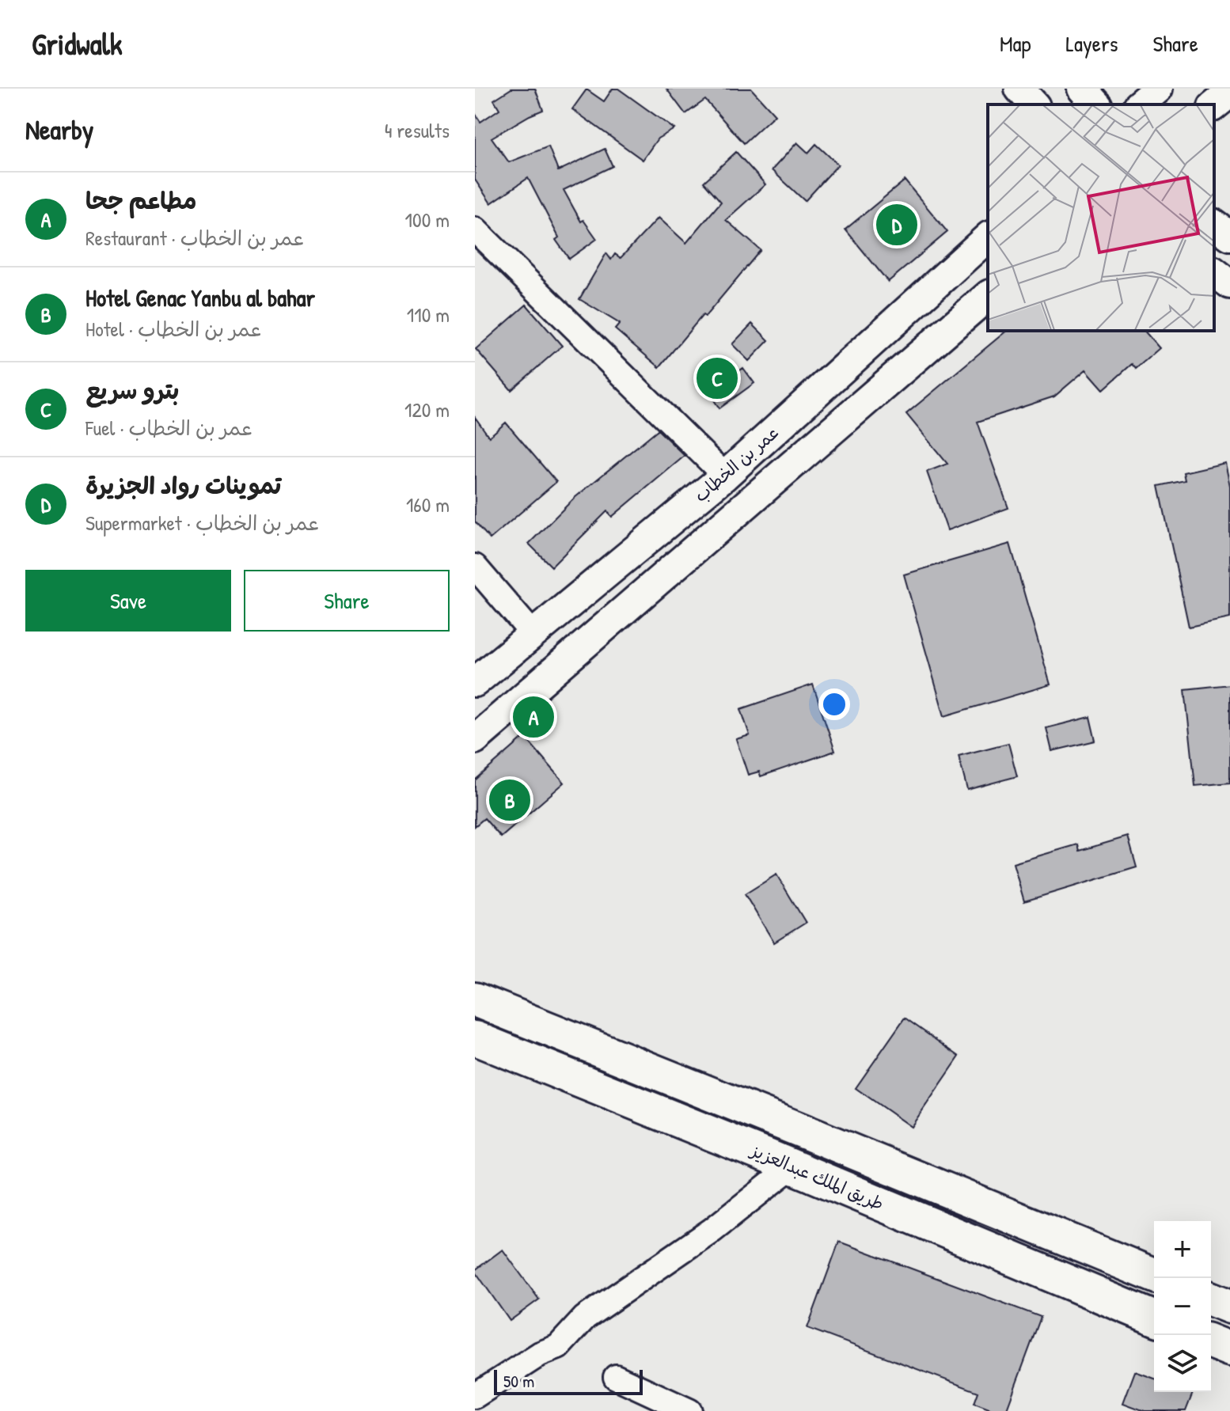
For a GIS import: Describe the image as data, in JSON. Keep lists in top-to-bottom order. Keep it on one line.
{"streets":{"main road":["طريق الملك عبدالعزيز"],"street":["عمر بن الخطاب"]},"scale_bar":"50 m","page":{"header":"Gridwalk","nav":["Map","Layers","Share"],"heading":["Nearby","4 results"],"list":[{"mark":"A","name":"مطاعم جحا","note":"Restaurant · عمر بن الخطاب","value":"100 m"},{"mark":"B","name":"Hotel Genac Yanbu al bahar","note":"Hotel · عمر بن الخطاب","value":"110 m"},{"mark":"C","name":"بترو سريع","note":"Fuel · عمر بن الخطاب","value":"120 m"},{"mark":"D","name":"تموينات رواد الجزيرة","note":"Supermarket · عمر بن الخطاب","value":"160 m"}],"pins":["D","C","A","B"],"buttons":["Save","Share"],"map_buttons":["+","−"],"scale":"50 m"}}
